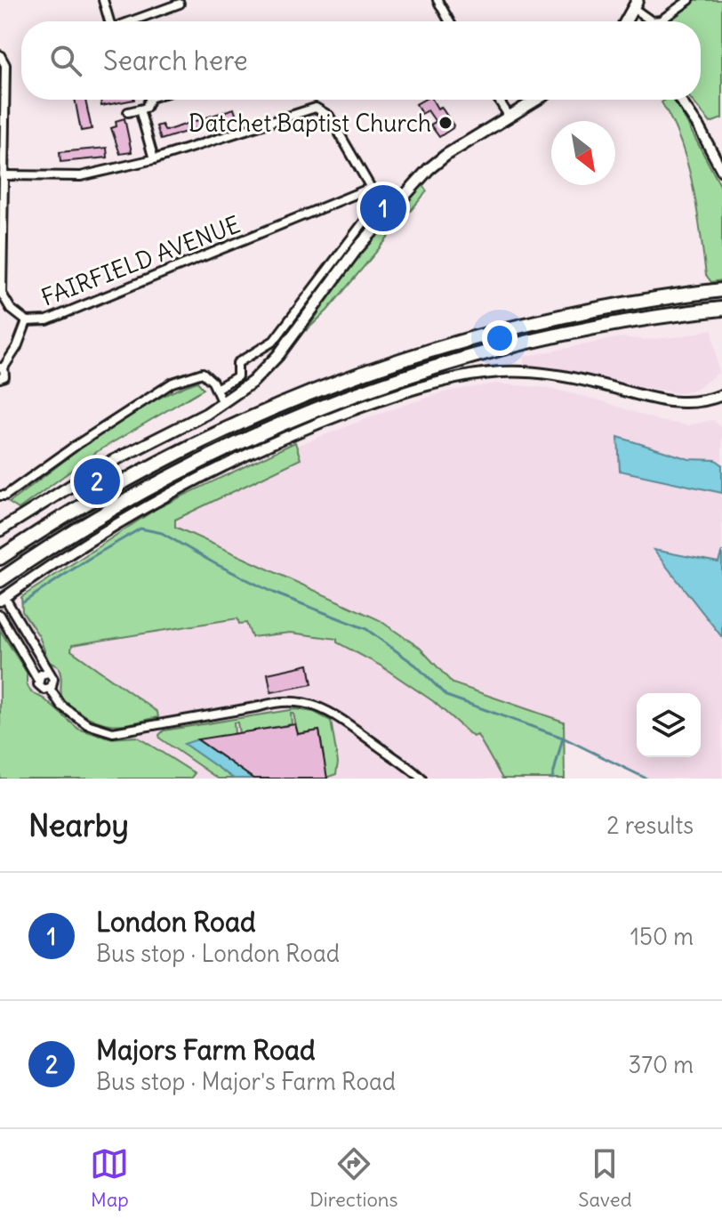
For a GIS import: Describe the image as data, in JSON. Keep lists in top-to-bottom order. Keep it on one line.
{"streets":{"street":["FAIRFIELD AVENUE"]},"places":["Datchet Baptist Church"],"north":"bottom right","page":{"search":"Search here","pins":["1","2"],"heading":["Nearby","2 results"],"list":[{"mark":"1","name":"London Road","note":"Bus stop · London Road","value":"150 m"},{"mark":"2","name":"Majors Farm Road","note":"Bus stop · Major's Farm Road","value":"370 m"}],"nav":["Map","Directions","Saved"]}}
